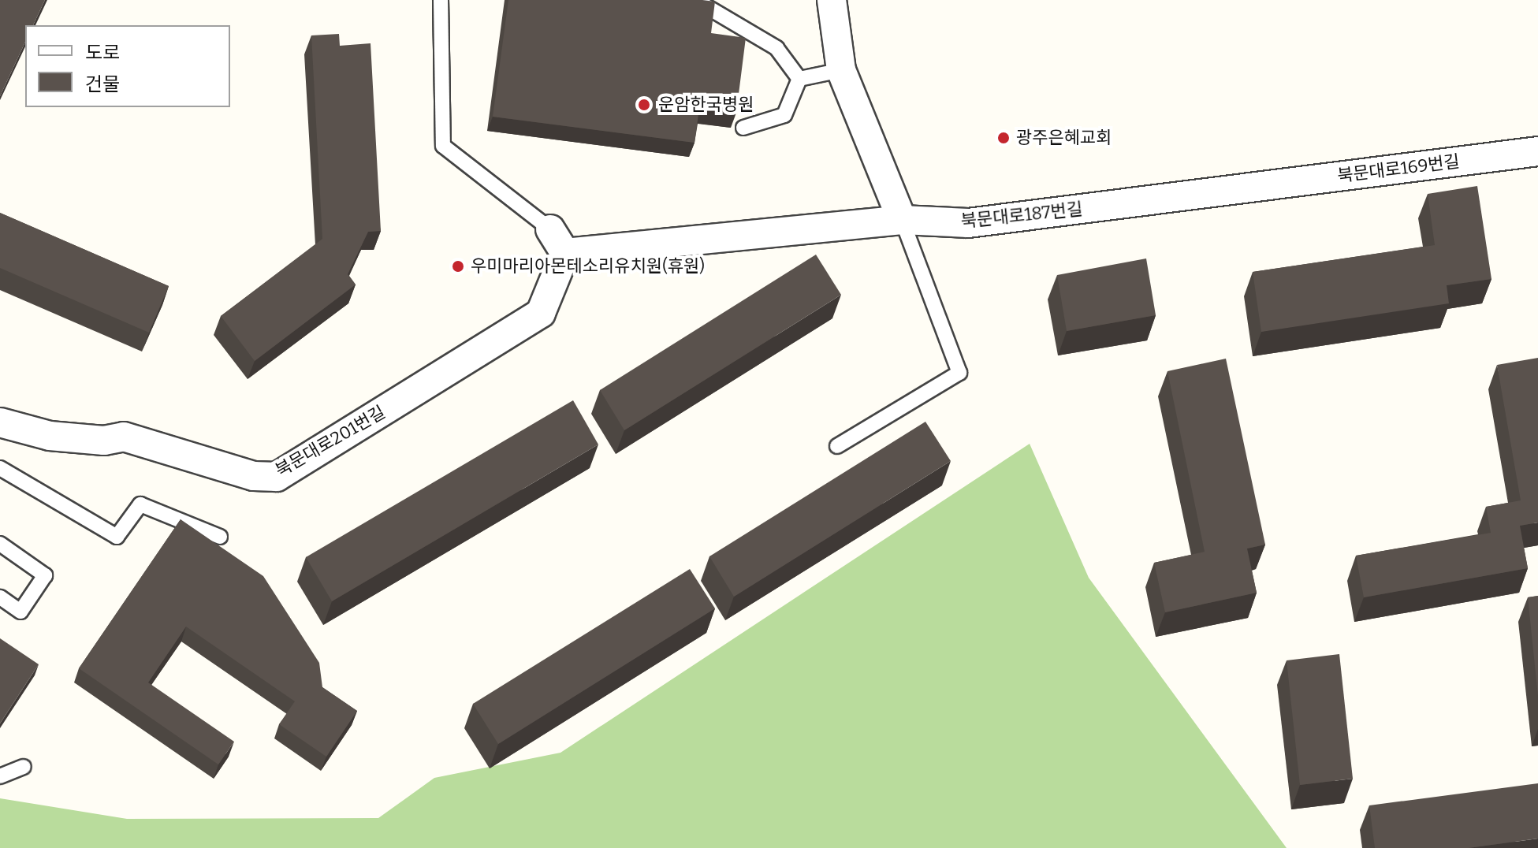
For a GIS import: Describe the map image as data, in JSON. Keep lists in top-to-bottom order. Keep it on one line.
{"streets":{"street":["북문대로169번길","북문대로187번길","북문대로201번길"]},"crossings":[["북문대로169번길","북문대로187번길"],["북문대로187번길","북문대로201번길"]],"places":["운암한국병원","광주은혜교회","우미마리아몬테소리유치원(휴원)"],"legend":["도로","건물"]}
